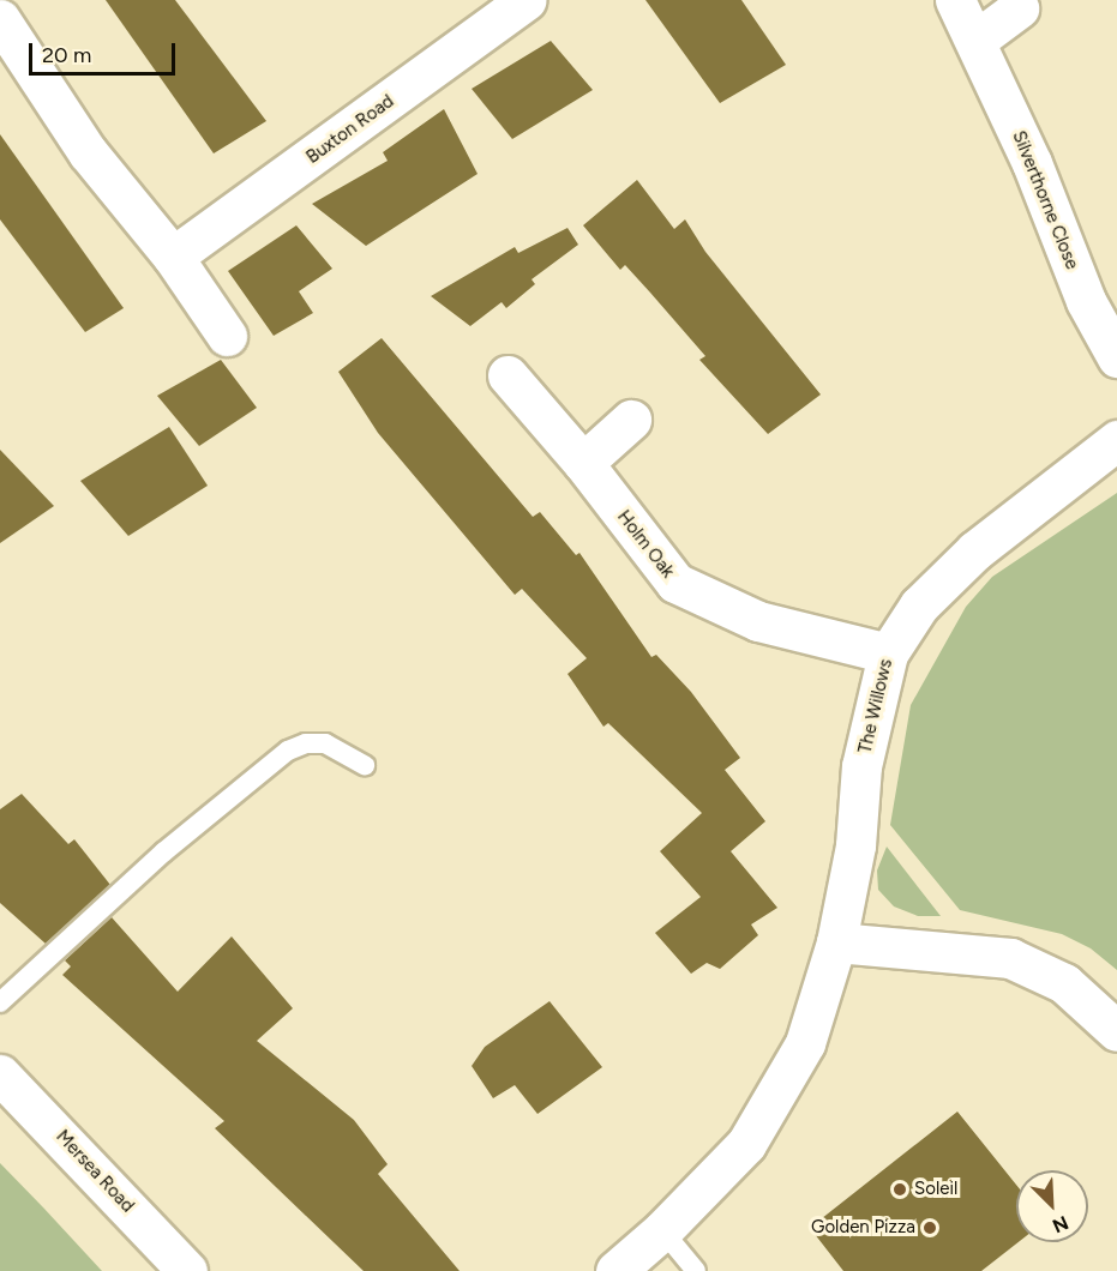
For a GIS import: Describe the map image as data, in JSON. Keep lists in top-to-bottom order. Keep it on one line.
{"streets":{"street":["Buxton Road","Silverthorne Close","Holm Oak","The Willows","Mersea Road"]},"crossings":[["Holm Oak","The Willows"]],"places":["Soleil","Golden Pizza"],"scale_bar":"20 m","north":"bottom right"}
